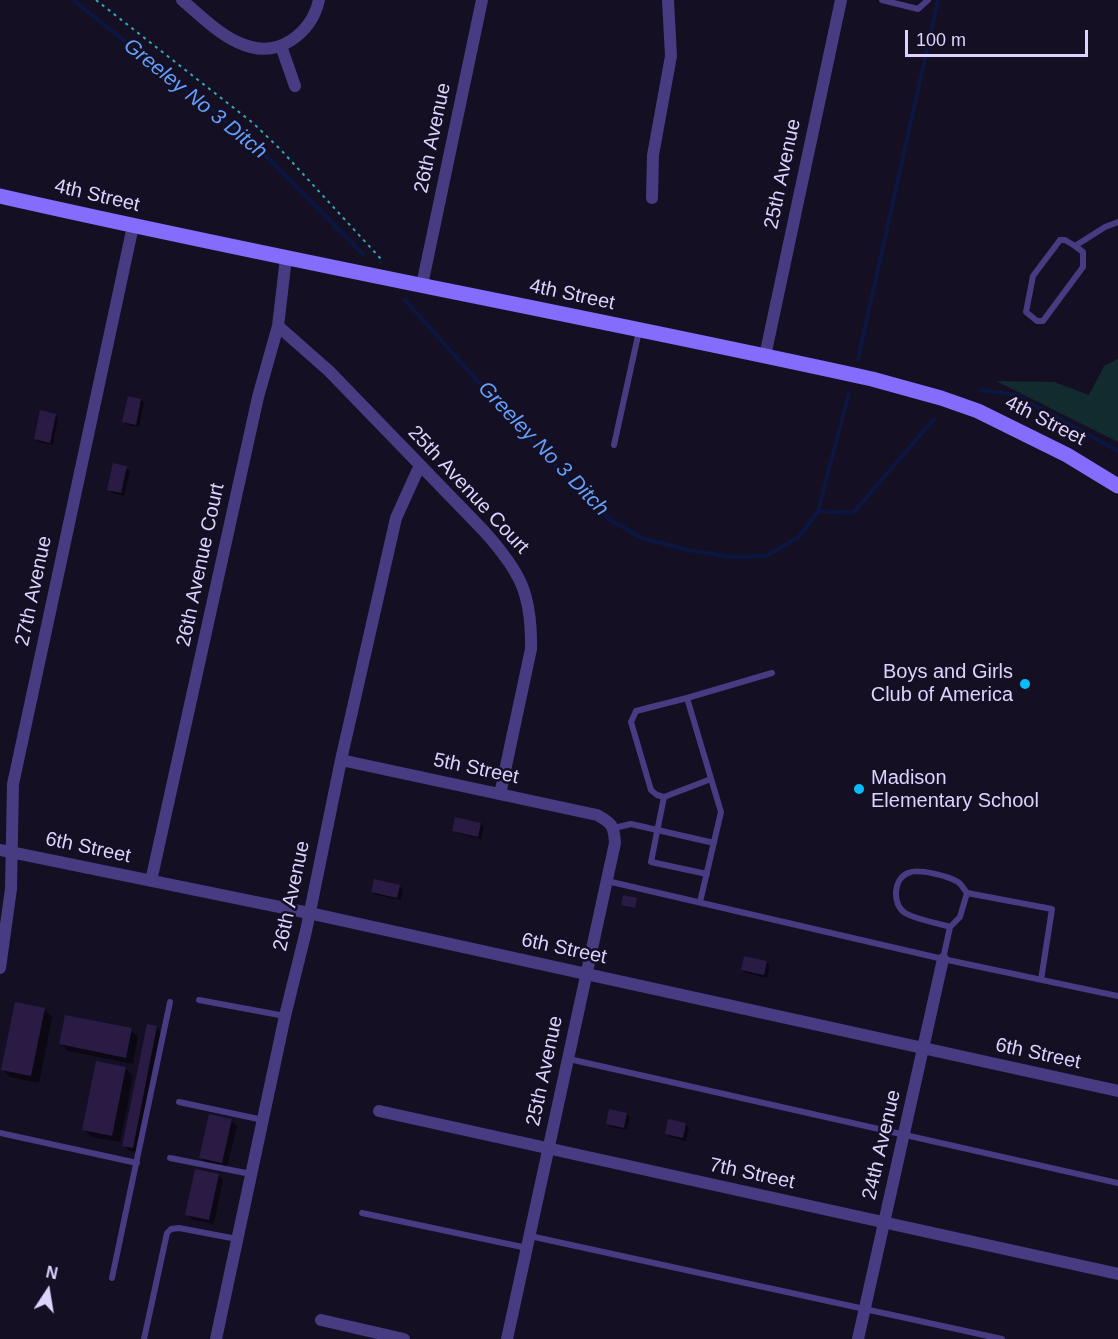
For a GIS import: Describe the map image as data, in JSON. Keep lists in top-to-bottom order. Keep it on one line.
{"streets":{"main road":["4th Street"],"street":["26th Avenue","25th Avenue","25th Avenue Court","26th Avenue Court","27th Avenue","5th Street","6th Street","24th Avenue","7th Street"]},"crossings":[["26th Avenue","4th Street"],["26th Avenue","25th Avenue Court"],["26th Avenue","5th Street"],["26th Avenue","6th Street"],["25th Avenue","4th Street"],["25th Avenue","5th Street"],["25th Avenue","6th Street"],["25th Avenue","7th Street"],["4th Street","26th Avenue Court"],["4th Street","27th Avenue"],["25th Avenue Court","26th Avenue Court"],["25th Avenue Court","5th Street"],["26th Avenue Court","6th Street"],["27th Avenue","6th Street"],["6th Street","24th Avenue"],["24th Avenue","7th Street"]],"water":["Greeley No 3 Ditch"],"places":["Boys and Girls Club of America","Madison Elementary School"],"scale_bar":"100 m","north":"top"}
